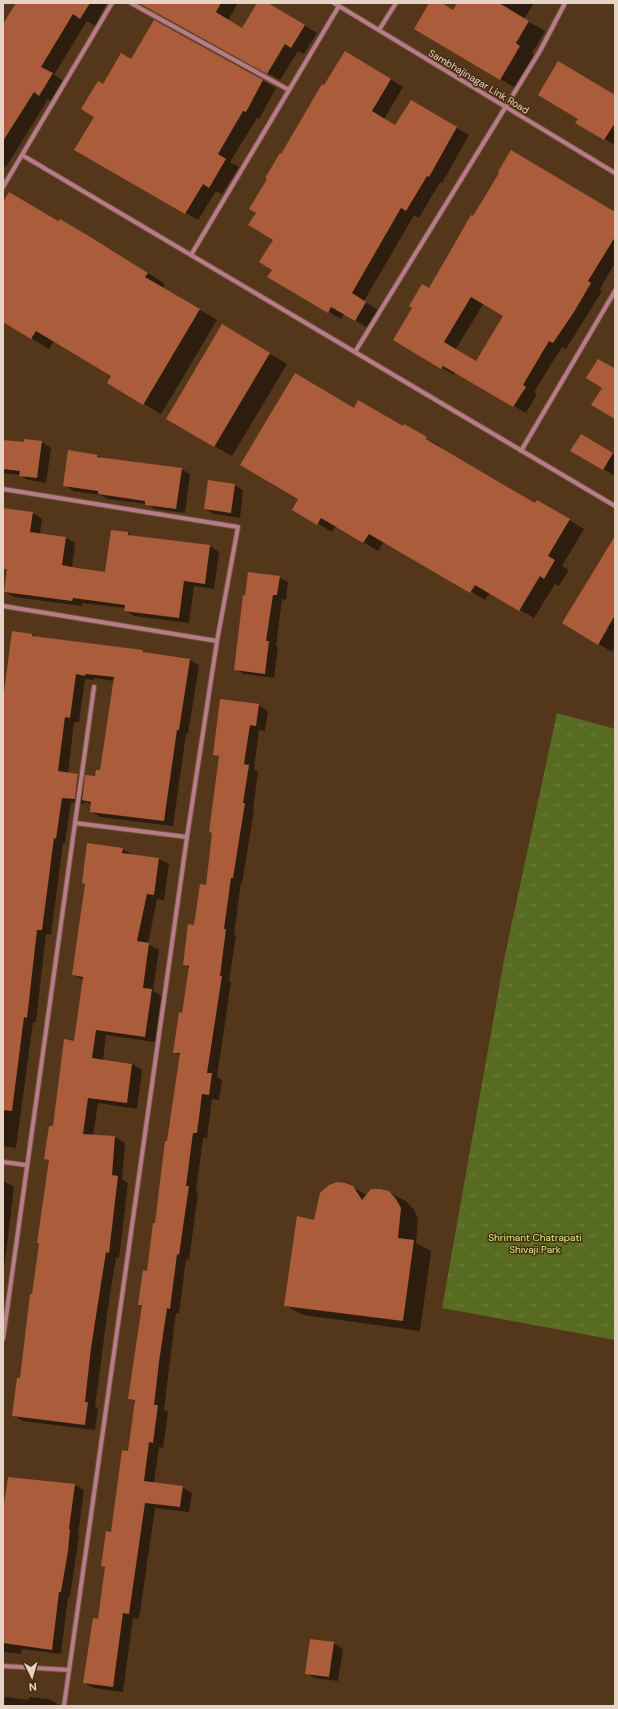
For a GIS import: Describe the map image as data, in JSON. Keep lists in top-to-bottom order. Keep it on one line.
{"streets":{"street":["Sambhajinagar Link Road"]},"parks":["Shrimant Chatrapati Shivaji Park"],"north":"bottom"}
